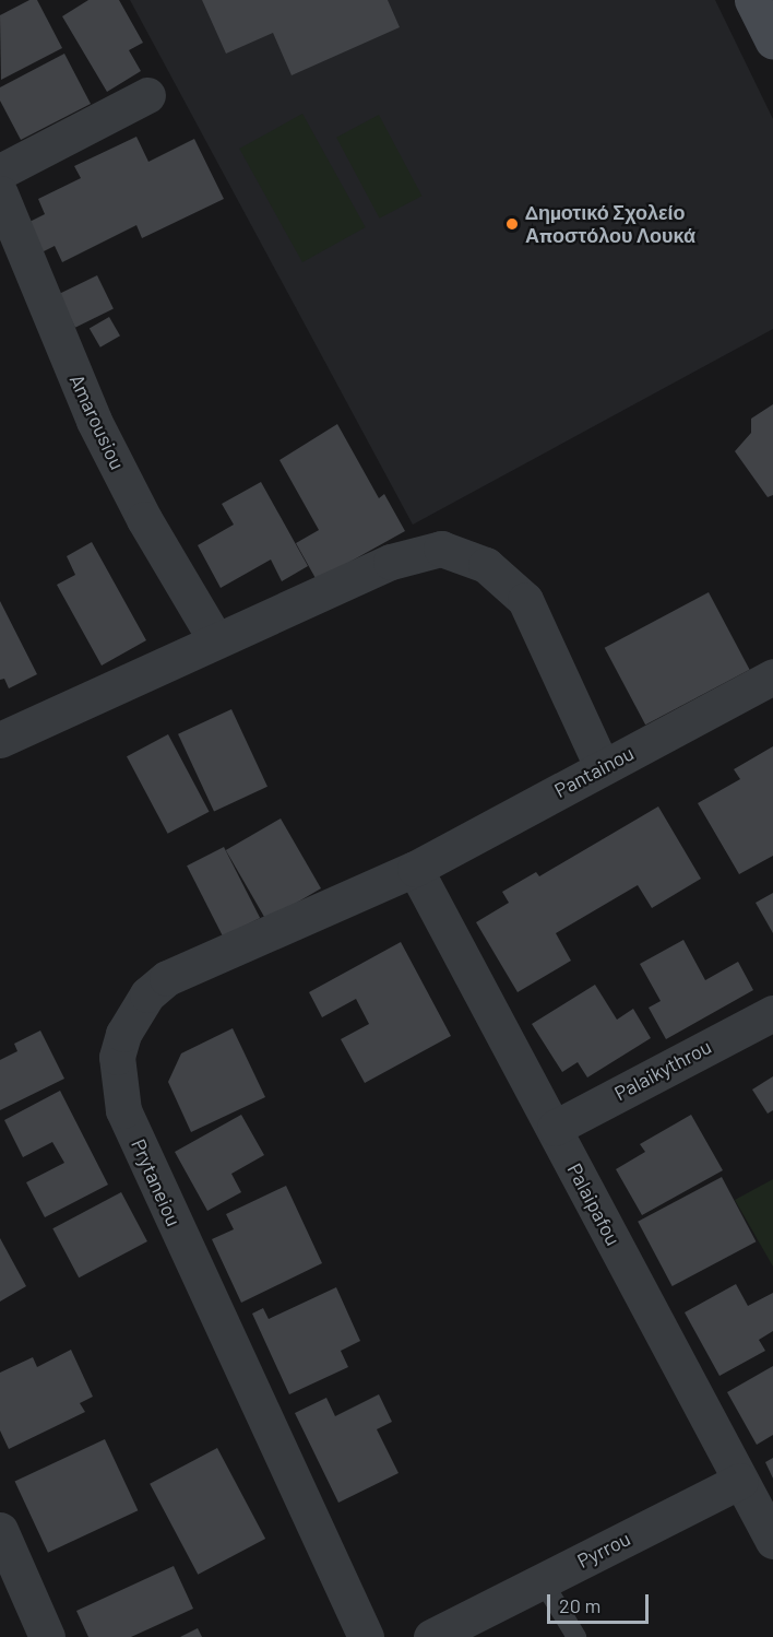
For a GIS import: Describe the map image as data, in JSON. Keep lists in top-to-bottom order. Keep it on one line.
{"streets":{"street":["Amarousiou","Pantainou","Palaikythrou","Prytaneiou","Palaipafou","Pyrrou"]},"crossings":[["Pantainou","Prytaneiou"],["Pantainou","Palaipafou"],["Palaikythrou","Palaipafou"],["Prytaneiou","Palaipafou"],["Palaipafou","Pyrrou"]],"places":["Δημοτικό Σχολείο Αποστόλου Λουκά"],"scale_bar":"20 m"}
